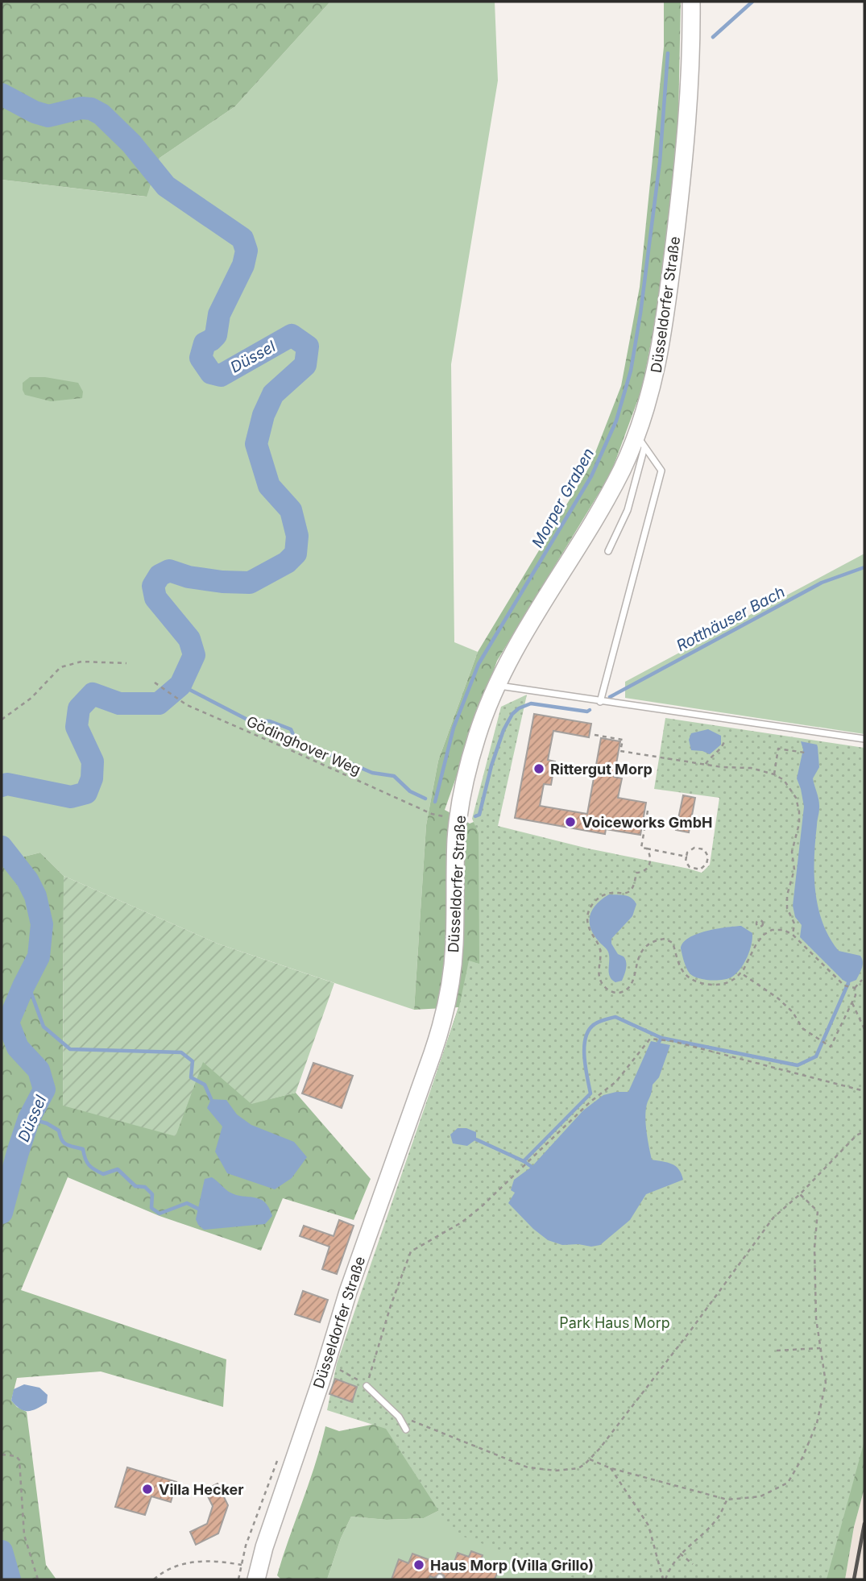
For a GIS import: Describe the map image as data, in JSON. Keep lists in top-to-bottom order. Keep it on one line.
{"streets":{"main road":["Düsseldorfer Straße"],"path":["Gödinghover Weg"]},"water":["Düssel","Morper Graben","Rotthäuser Bach"],"parks":["Park Haus Morp"],"places":["Rittergut Morp","Voiceworks GmbH","Villa Hecker","Haus Morp (Villa Grillo)"]}
